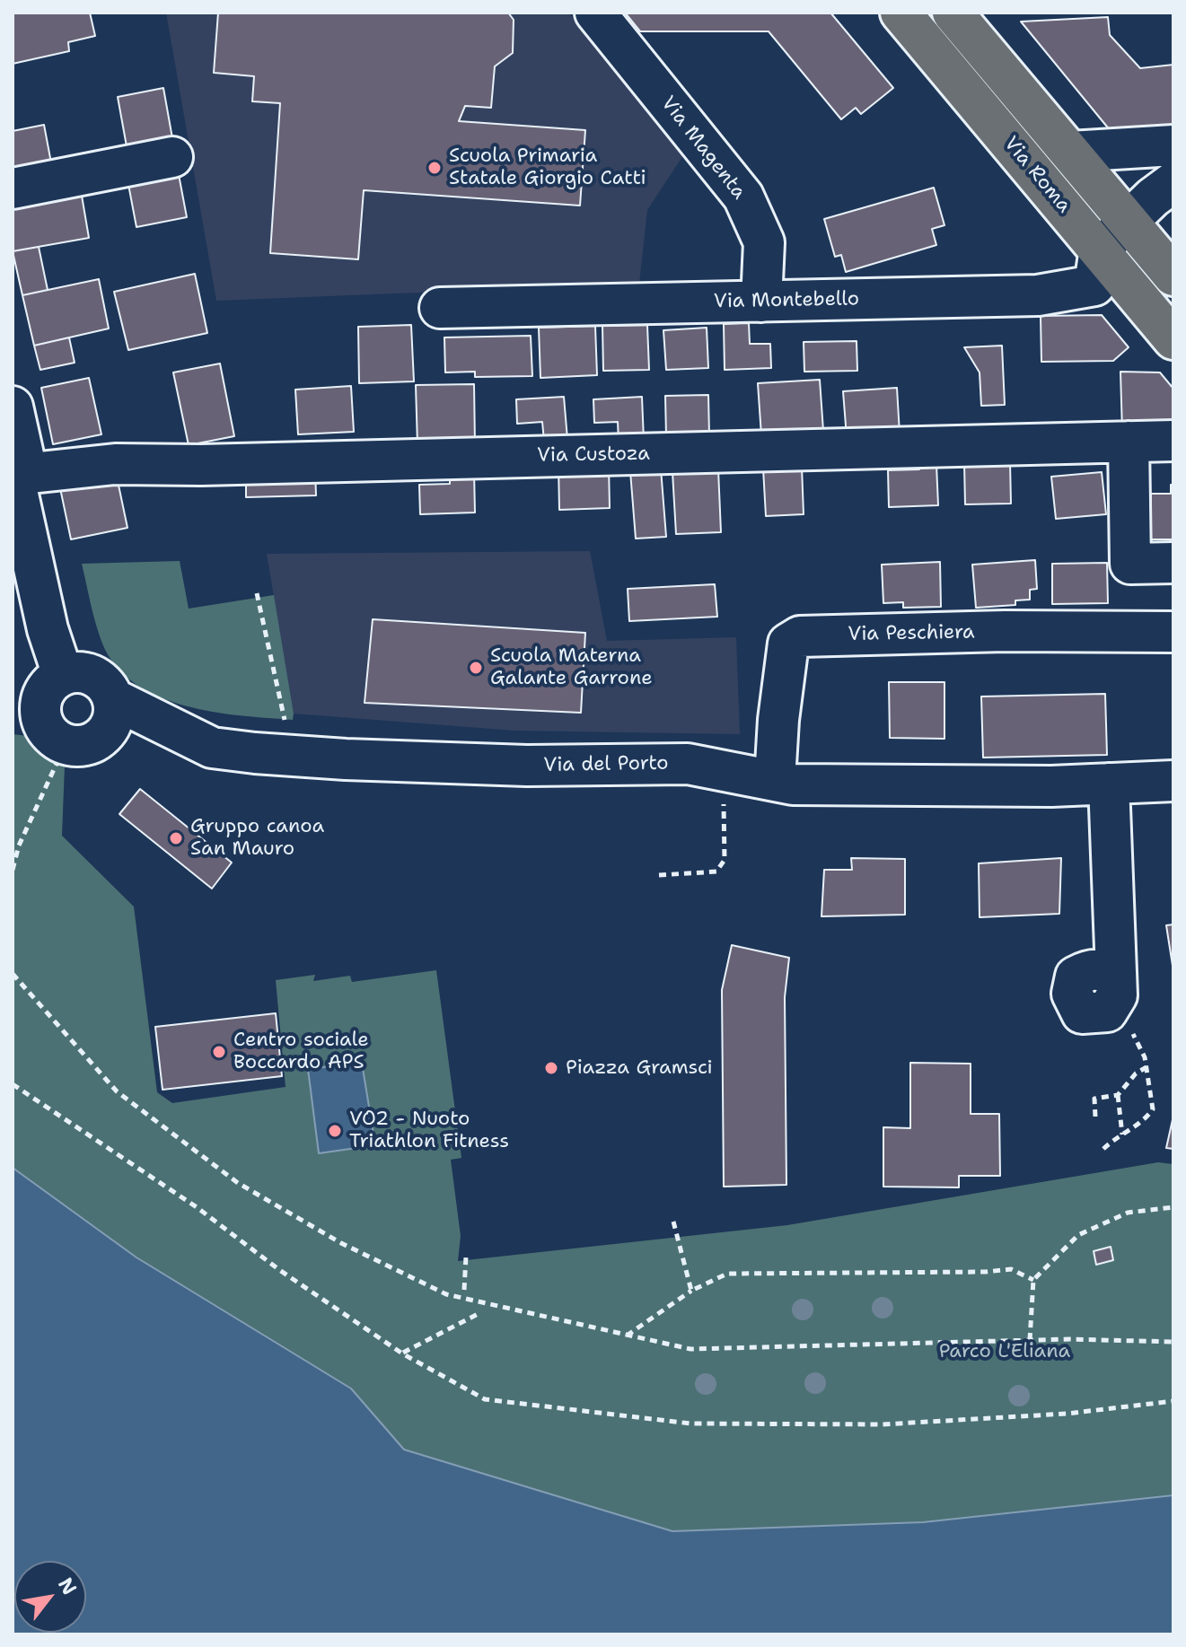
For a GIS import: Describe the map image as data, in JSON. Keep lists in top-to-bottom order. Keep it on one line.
{"streets":{"main road":["Via Roma"],"street":["Via Magenta","Via Montebello","Via Custoza","Via Peschiera","Via del Porto"]},"crossings":[["Via Magenta","Via Montebello"],["Via Roma","Via Montebello"],["Via Peschiera","Via del Porto"]],"parks":["Parco L'Eliana"],"places":["Scuola Primaria Statale Giorgio Catti","Scuola Materna Galante Garrone","Gruppo canoa San Mauro","Centro sociale Boccardo APS","Piazza Gramsci","VO2 - Nuoto Triathlon Fitness"],"north":"top right"}
